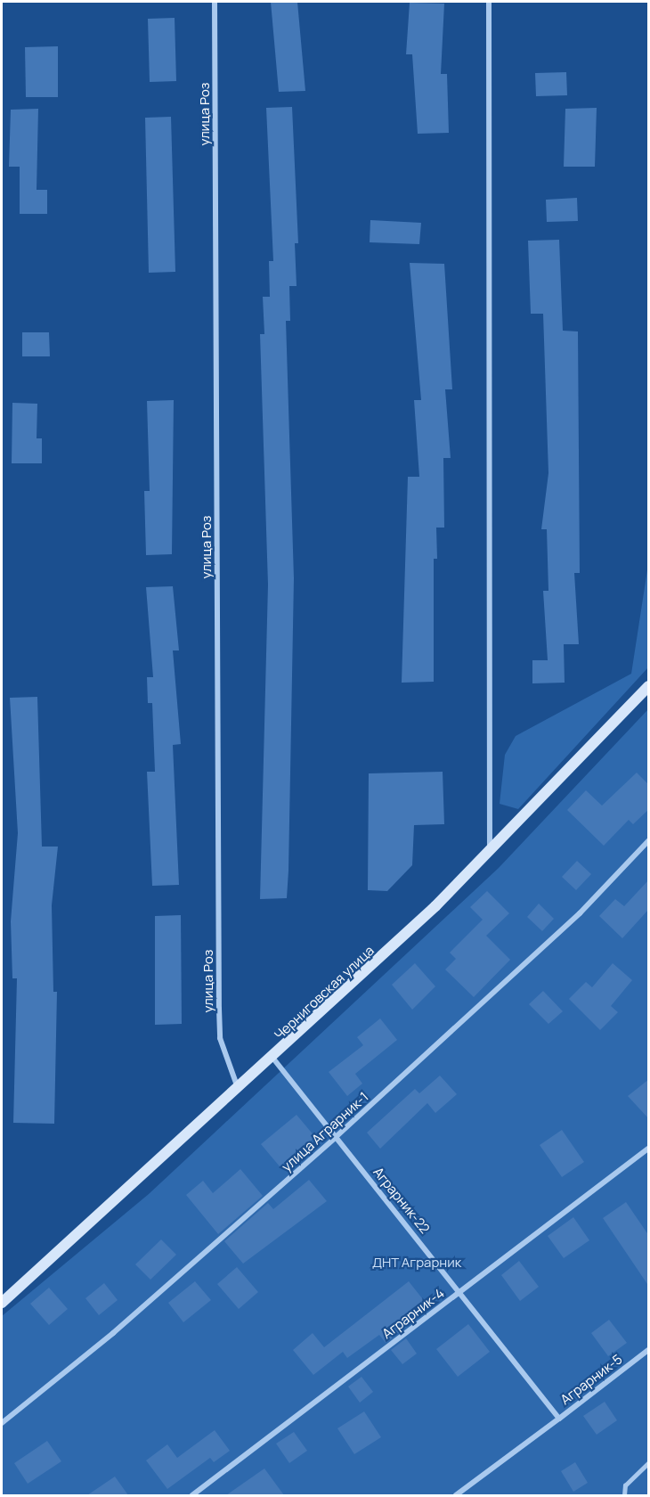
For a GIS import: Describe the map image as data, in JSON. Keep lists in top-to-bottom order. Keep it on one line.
{"streets":{"street":["улица Роз","Черниговская улица","улица Аграрник-1","Аграрник-22","Аграрник-4","Аграрник-5"]},"crossings":[["улица Роз","Черниговская улица"],["Черниговская улица","Аграрник-22"],["улица Аграрник-1","Аграрник-22"],["Аграрник-22","Аграрник-4"],["Аграрник-22","Аграрник-5"]],"parks":["ДНТ Аграрник"]}
